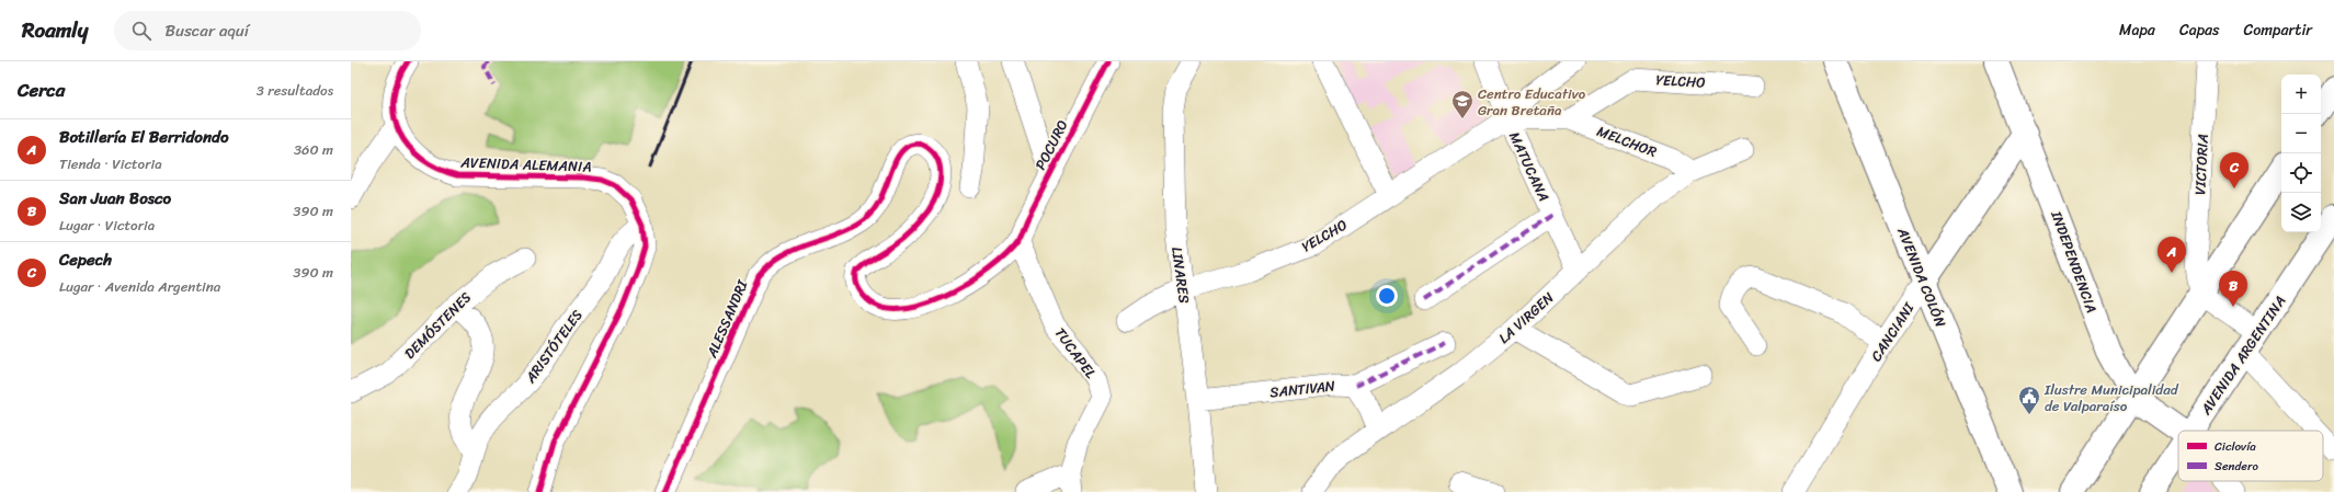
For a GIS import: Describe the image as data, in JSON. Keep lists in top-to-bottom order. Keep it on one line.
{"streets":{"main road":["INDEPENDENCIA","AVENIDA COLÓN","CANCIANI","AVENIDA ARGENTINA"],"street":["YELCHO","MELCHOR","POCURO","AVENIDA ALEMANIA","VICTORIA","MATUCANA","LINARES","LA VIRGEN","ALESSANDRI","DEMÓSTENES","ARISTÓTELES","TUCAPEL","SANTIVAN"]},"crossings":[["YELCHO","MELCHOR"],["YELCHO","MATUCANA"],["YELCHO","LINARES"],["MELCHOR","MATUCANA"],["MELCHOR","LA VIRGEN"],["POCURO","ALESSANDRI"],["POCURO","TUCAPEL"],["AVENIDA ALEMANIA","ARISTÓTELES"],["MATUCANA","LA VIRGEN"],["INDEPENDENCIA","CANCIANI"],["LINARES","SANTIVAN"],["AVENIDA COLÓN","CANCIANI"],["LA VIRGEN","SANTIVAN"],["ALESSANDRI","TUCAPEL"]],"places":{"school or university":["Centro Educativo Gran Bretaña"],"public building":["Ilustre Municipalidad de Valparaíso"]},"legend":["Ciclovía","Sendero"],"page":{"header":"Roamly","search":"Buscar aquí","nav":["Mapa","Capas","Compartir"],"heading":["Cerca","3 resultados"],"map_buttons":["+","−"],"list":[{"mark":"A","name":"Botillería El Berridondo","note":"Tienda · Victoria","value":"360 m"},{"mark":"B","name":"San Juan Bosco","note":"Lugar · Victoria","value":"390 m"},{"mark":"C","name":"Cepech","note":"Lugar · Avenida Argentina","value":"390 m"}],"pins":["C","A","B"]}}
